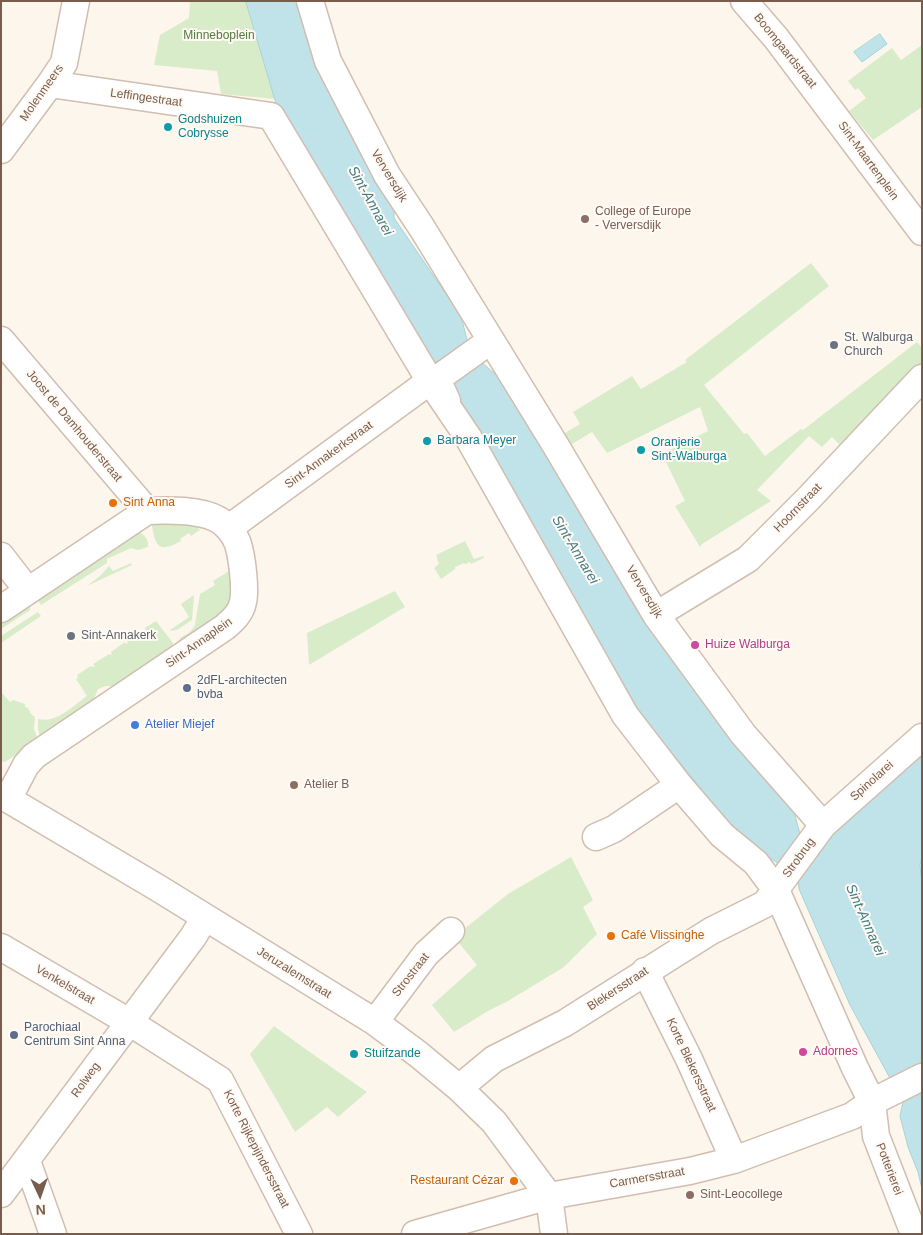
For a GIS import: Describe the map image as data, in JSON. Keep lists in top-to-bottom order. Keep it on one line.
{"streets":{"street":["Boomgaardstraat","Molenmeers","Leffingestraat","Sint-Maartenplein","Verversdijk","Joost de Damhouderstraat","Sint-Annakerkstraat","Hoornstraat","Sint-Annaplein","Spinolarei","Strobrug","Jeruzalemstraat","Strostraat","Venkelstraat","Blekersstraat","Korte Blekersstraat","Rolweg","Korte Rijkepijndersstraat","Potterierei","Carmersstraat"]},"crossings":[["Boomgaardstraat","Sint-Maartenplein"],["Molenmeers","Leffingestraat"],["Leffingestraat","Sint-Annakerkstraat"],["Verversdijk","Sint-Annakerkstraat"],["Verversdijk","Hoornstraat"],["Verversdijk","Spinolarei"],["Verversdijk","Strobrug"],["Sint-Annakerkstraat","Sint-Annaplein"],["Sint-Annaplein","Jeruzalemstraat"],["Spinolarei","Strobrug"],["Strobrug","Blekersstraat"],["Jeruzalemstraat","Strostraat"],["Jeruzalemstraat","Blekersstraat"],["Jeruzalemstraat","Rolweg"],["Jeruzalemstraat","Carmersstraat"],["Venkelstraat","Rolweg"],["Venkelstraat","Korte Rijkepijndersstraat"],["Blekersstraat","Korte Blekersstraat"],["Korte Blekersstraat","Carmersstraat"],["Rolweg","Korte Rijkepijndersstraat"],["Potterierei","Carmersstraat"]],"water":["Sint-Annarei"],"parks":["Minneboplein"],"places":["Godshuizen Cobrysse","College of Europe - Verversdijk","St. Walburga Church","Barbara Meyer","Oranjerie Sint-Walburga","Sint Anna","Sint-Annakerk","Huize Walburga","2dFL-architecten bvba","Atelier Miejef","Atelier B","Café Vlissinghe","Parochiaal Centrum Sint Anna","Adornes","Stuifzande","Restaurant Cézar","Sint-Leocollege"],"north":"bottom"}
